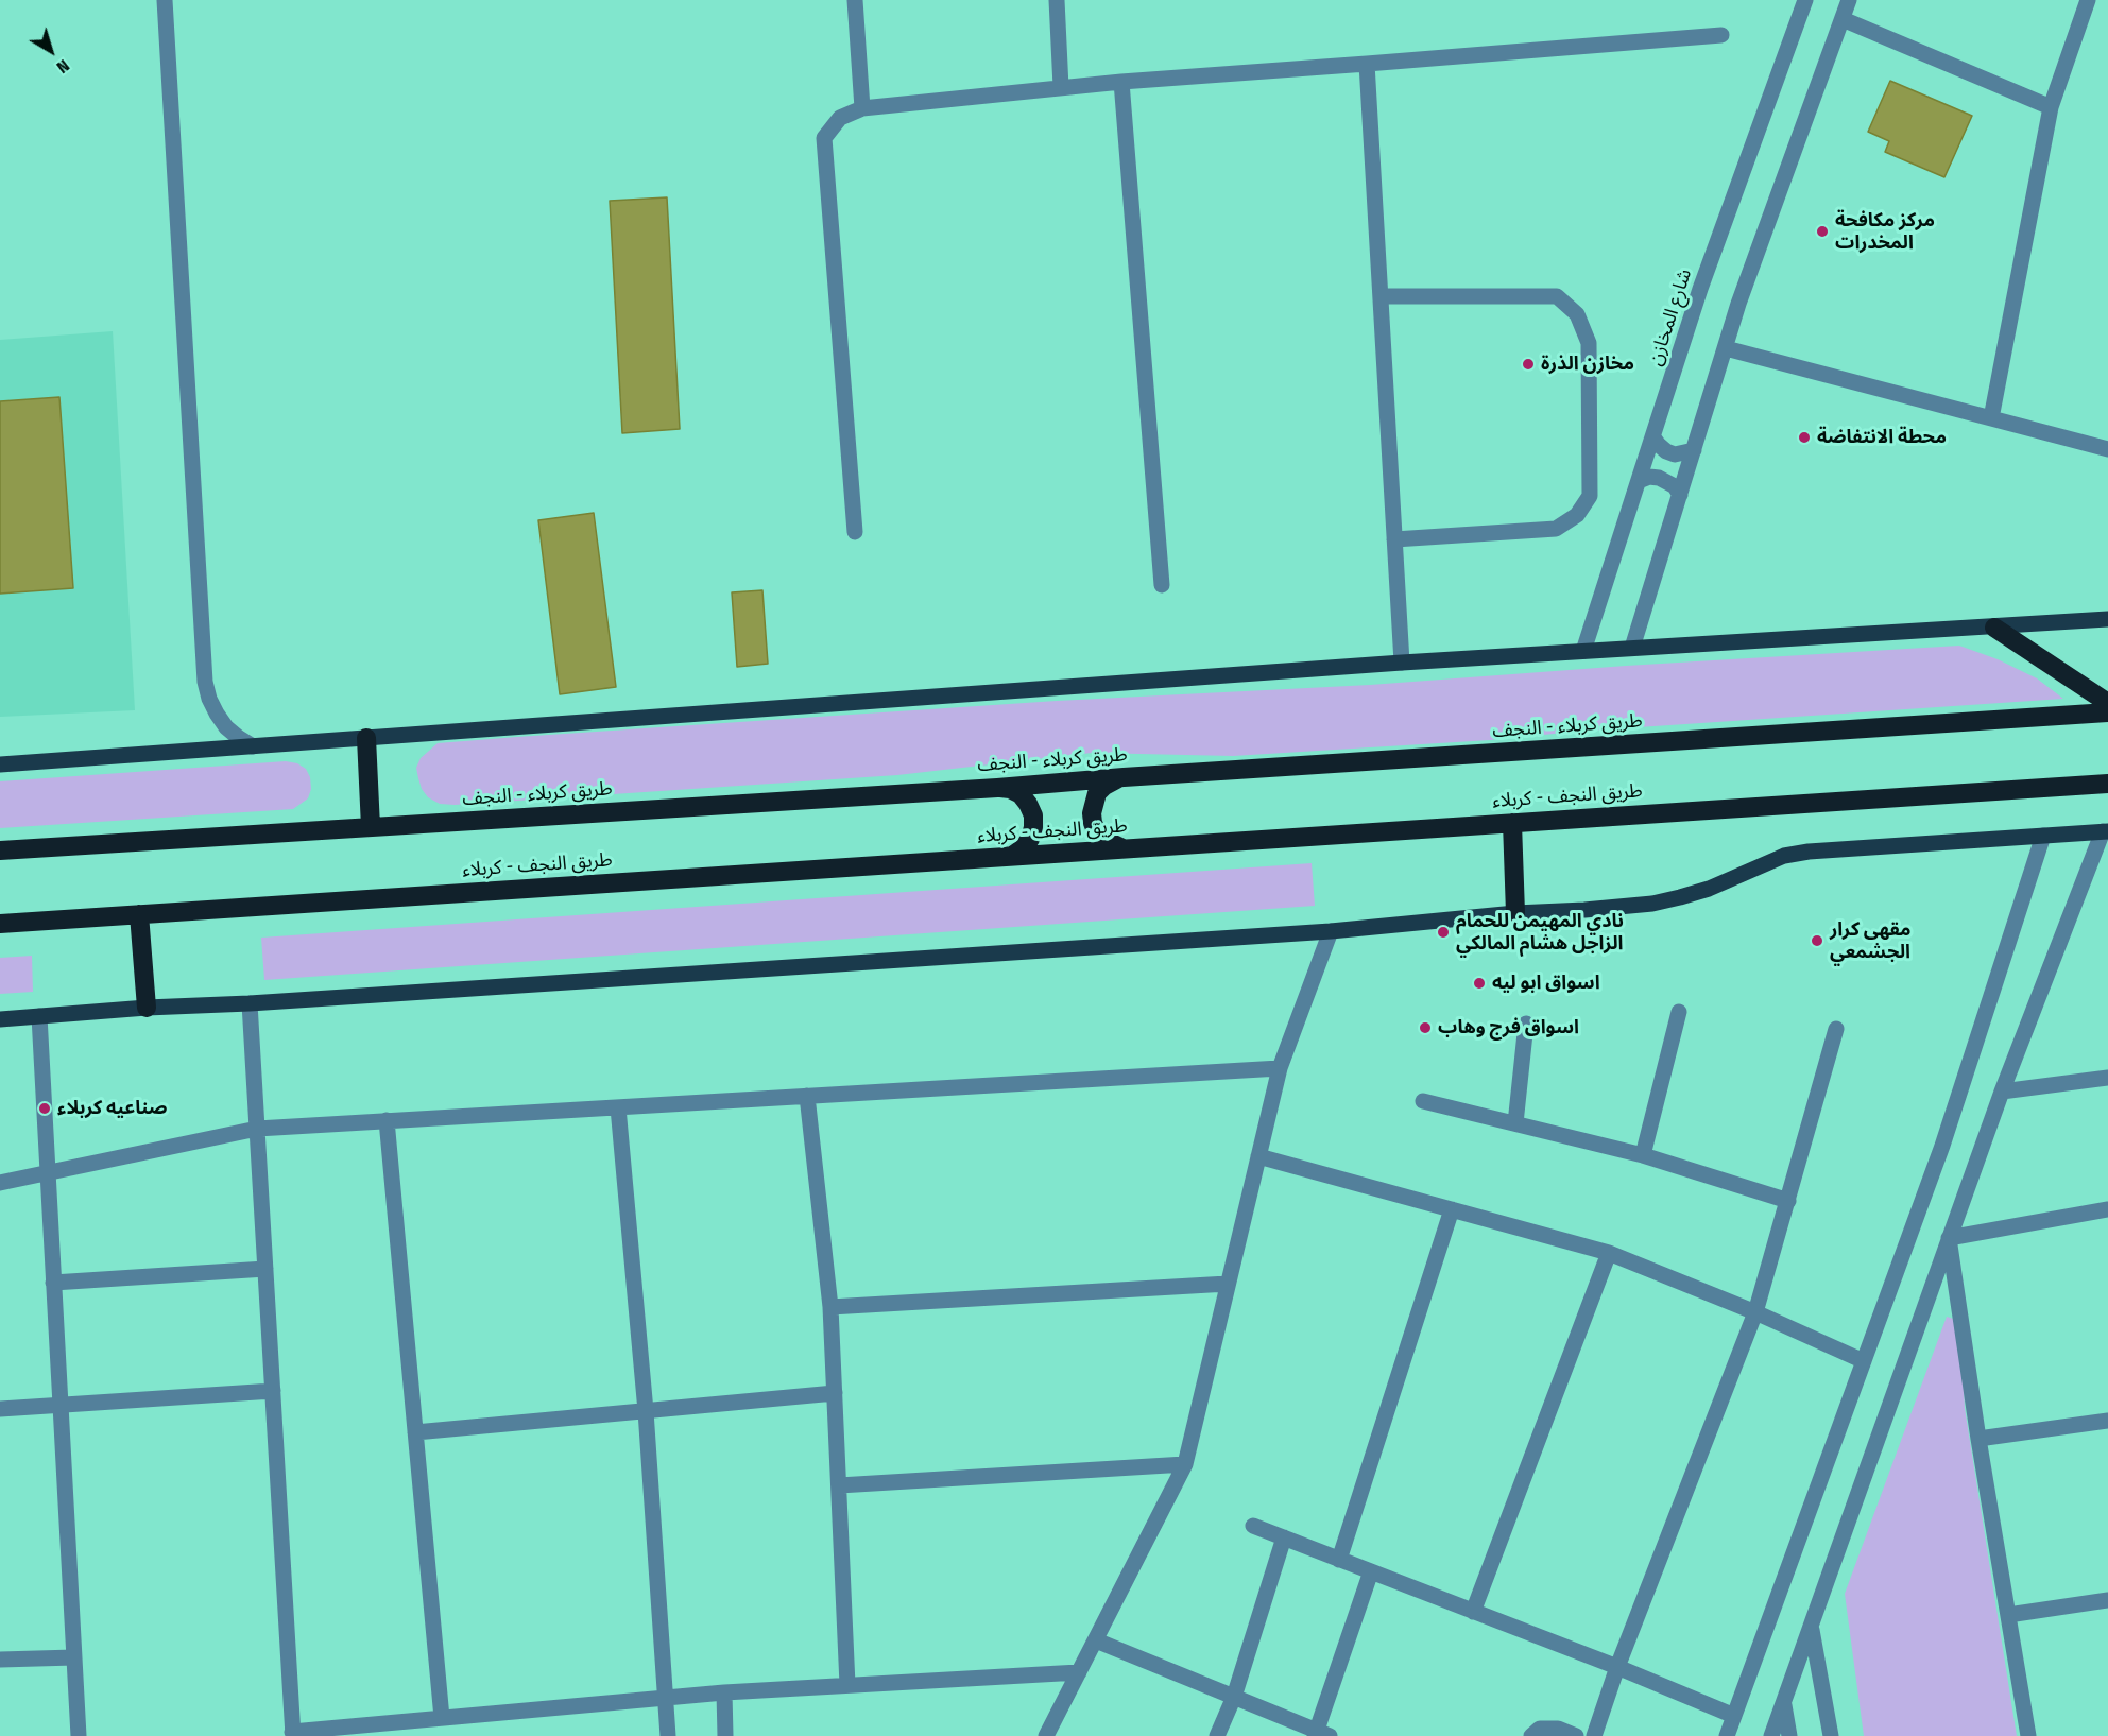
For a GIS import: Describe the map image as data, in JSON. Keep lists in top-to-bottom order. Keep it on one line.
{"streets":{"highway":["طريق كربلاء - النجف","طريق النجف - كربلاء"],"street":["شارع المخازن"]},"places":["مركز مكافحة المخدرات","مخازن الذرة","محطة الانتفاضة","نادي المهيمن للحمام الزاجل هشام المالكي","مقهى كرار الجشمعي","اسواق ابو ليه","اسواق فرج وهاب","صناعيه كربلاء"],"north":"bottom right"}
